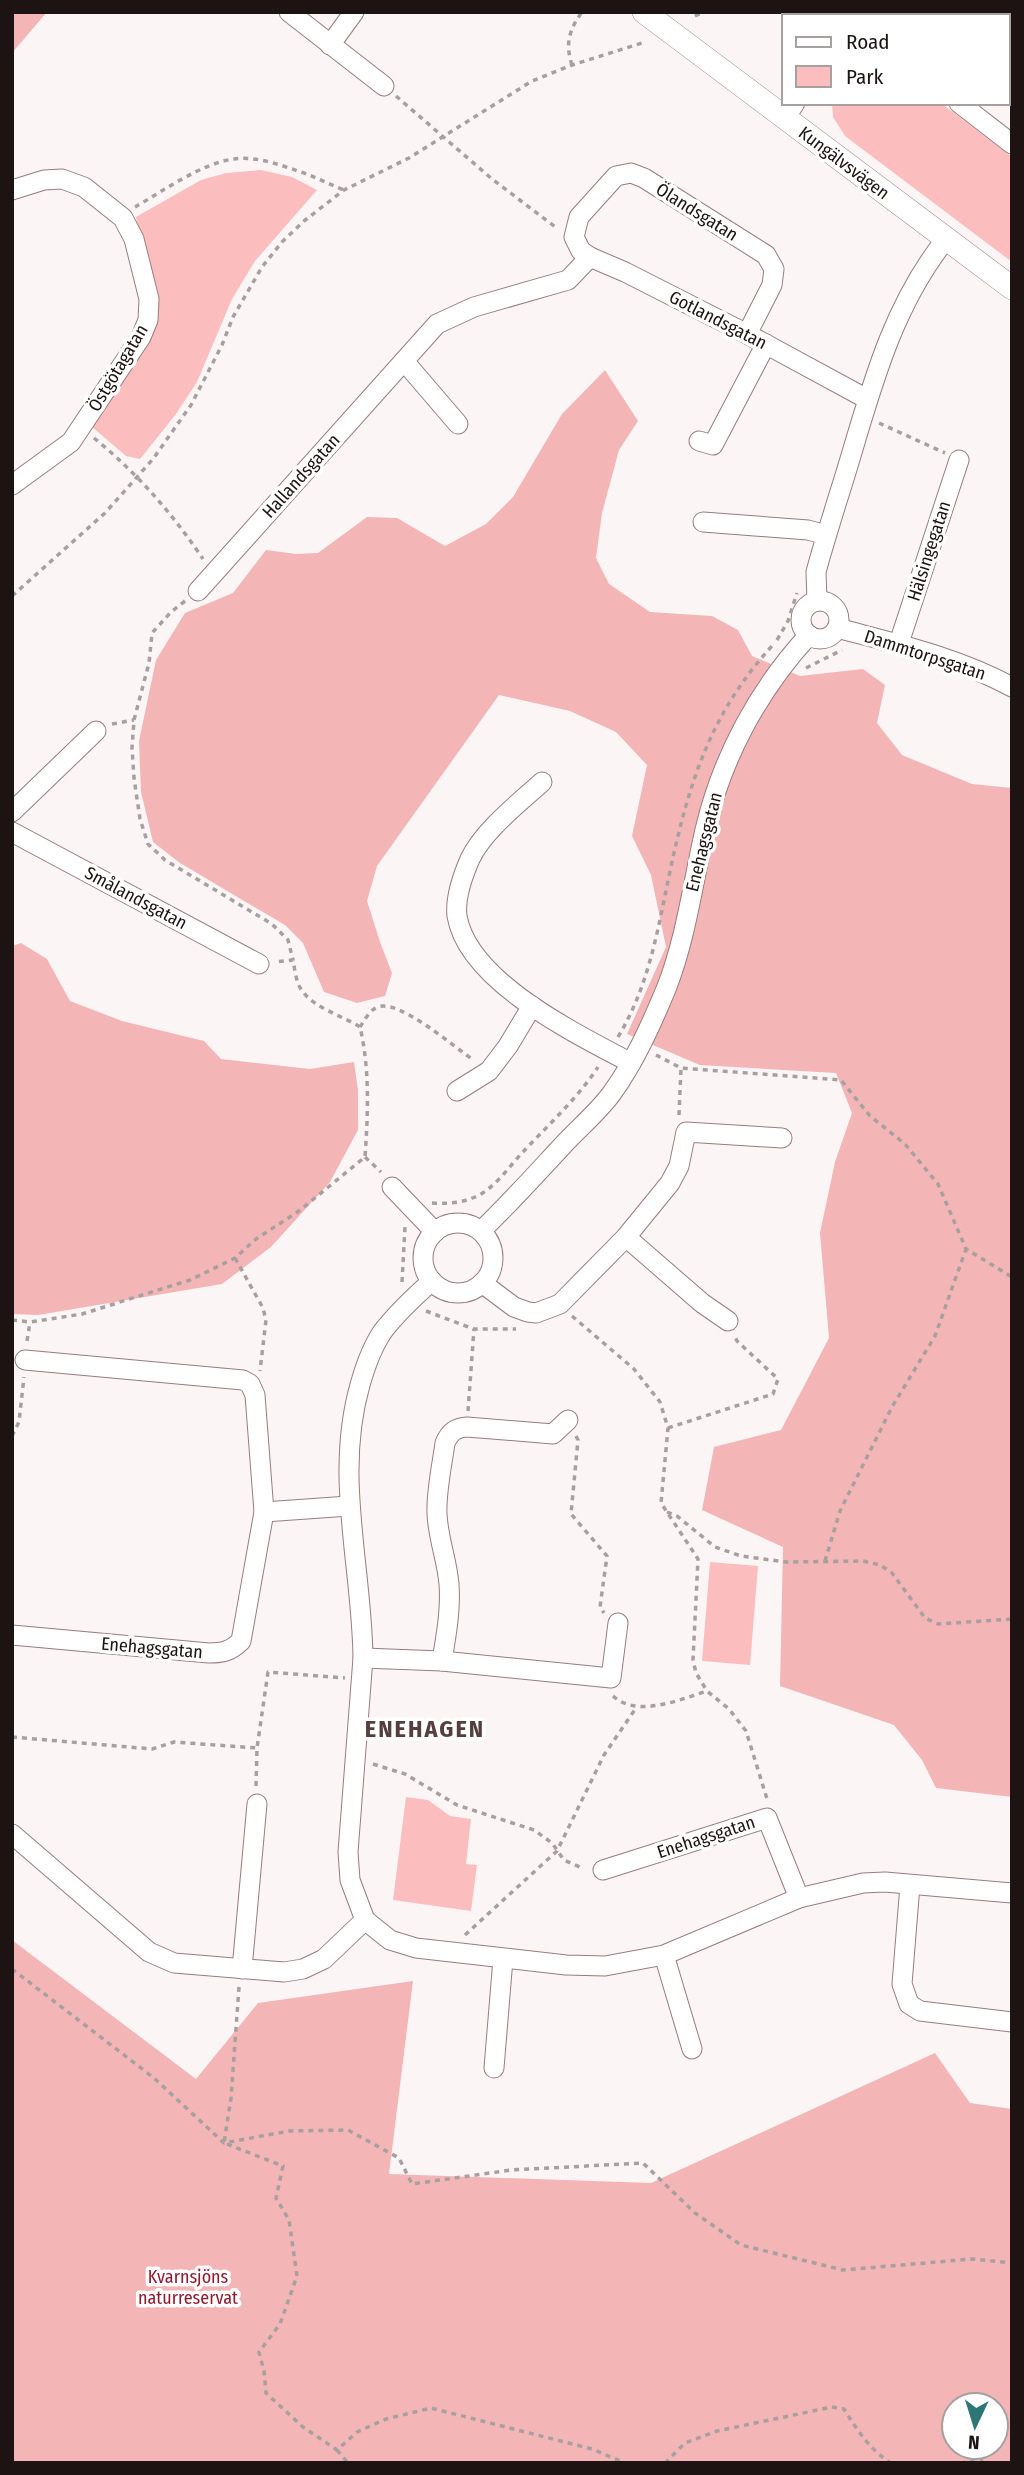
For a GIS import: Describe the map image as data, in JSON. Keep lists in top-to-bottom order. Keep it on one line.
{"streets":{"main road":["Kungälvsvägen"],"street":["Ölandsgatan","Gotlandsgatan","Östgötagatan","Hallandsgatan","Hälsingegatan","Dammtorpsgatan","Enehagsgatan","Smålandsgatan"]},"crossings":[["Ölandsgatan","Gotlandsgatan"],["Gotlandsgatan","Hallandsgatan"],["Hälsingegatan","Dammtorpsgatan"],["Dammtorpsgatan","Enehagsgatan"]],"districts":["ENEHAGEN"],"parks":["Kvarnsjöns naturreservat"],"legend":["Road","Park"],"north":"bottom"}
